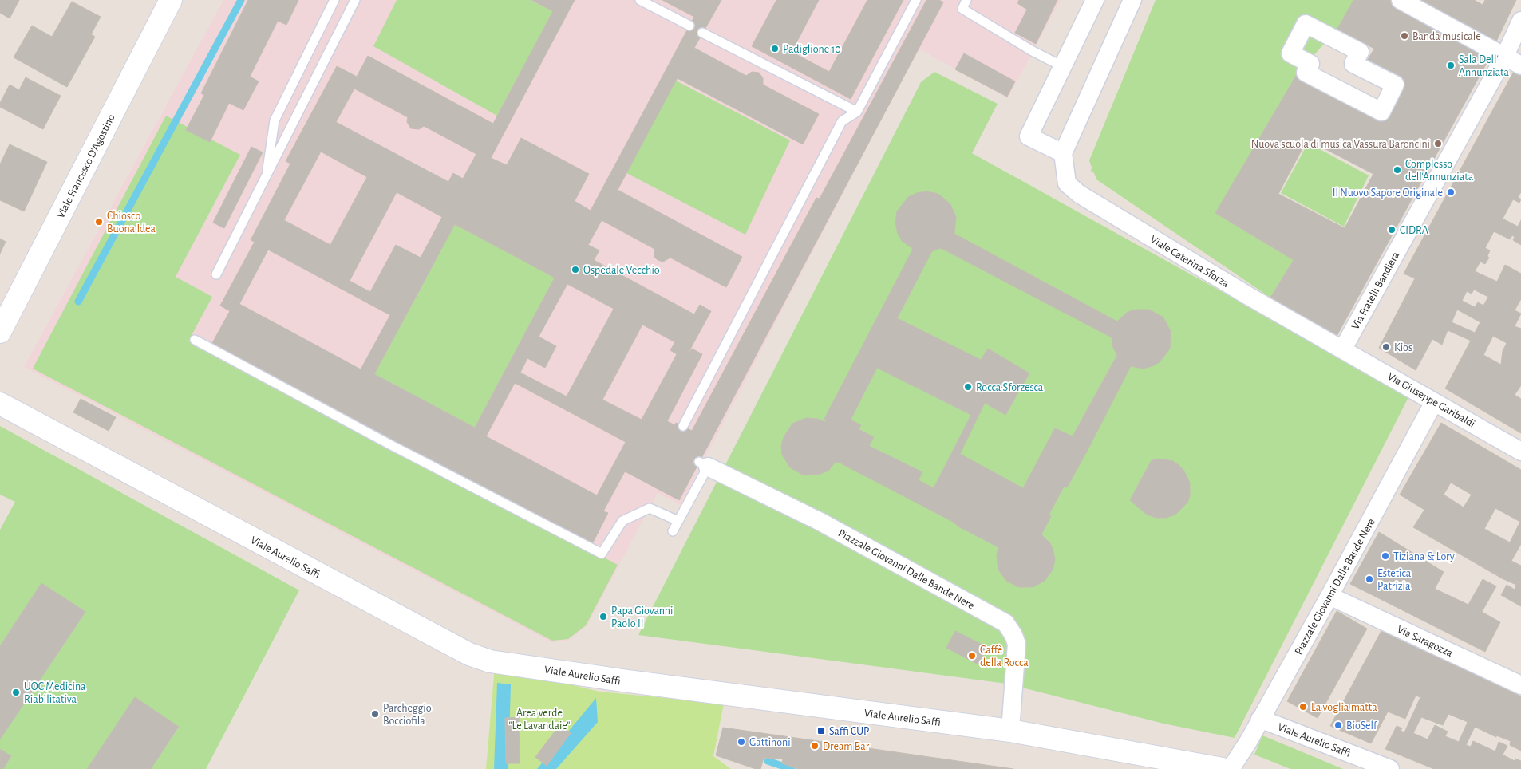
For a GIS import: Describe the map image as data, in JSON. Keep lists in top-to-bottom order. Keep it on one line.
{"streets":{"street":["Viale Francesco D'Agostino","Viale Caterina Sforza","Via Fratelli Bandiera","Via Giuseppe Garibaldi","Viale Aurelio Saffi","Piazzale Giovanni Dalle Bande Nere","Via Saragozza"]},"crossings":[["Viale Caterina Sforza","Via Fratelli Bandiera"],["Viale Caterina Sforza","Via Giuseppe Garibaldi"],["Via Fratelli Bandiera","Via Giuseppe Garibaldi"],["Via Giuseppe Garibaldi","Piazzale Giovanni Dalle Bande Nere"],["Viale Aurelio Saffi","Piazzale Giovanni Dalle Bande Nere"],["Piazzale Giovanni Dalle Bande Nere","Via Saragozza"]],"parks":["Area verde \"Le Lavandaie\""],"places":{"other":["Banda musicale","Padiglione 10","Sala Dell' Annunziata","Nuova scuola di musica Vassura Baroncini","Complesso dell'Annunziata","Il Nuovo Sapore Originale","Chiosco Buona Idea","CIDRA","Ospedale Vecchio","Kios","Rocca Sforzesca","Tiziana & Lory","Estetica Patrizia","Papa Giovanni Paolo II","Caffè della Rocca","UOC Medicina Riabilitativa","La voglia matta","Parcheggio Bocciofila","BioSelf","Gattinoni","Dream Bar"],"transit":["Saffi CUP"]}}
